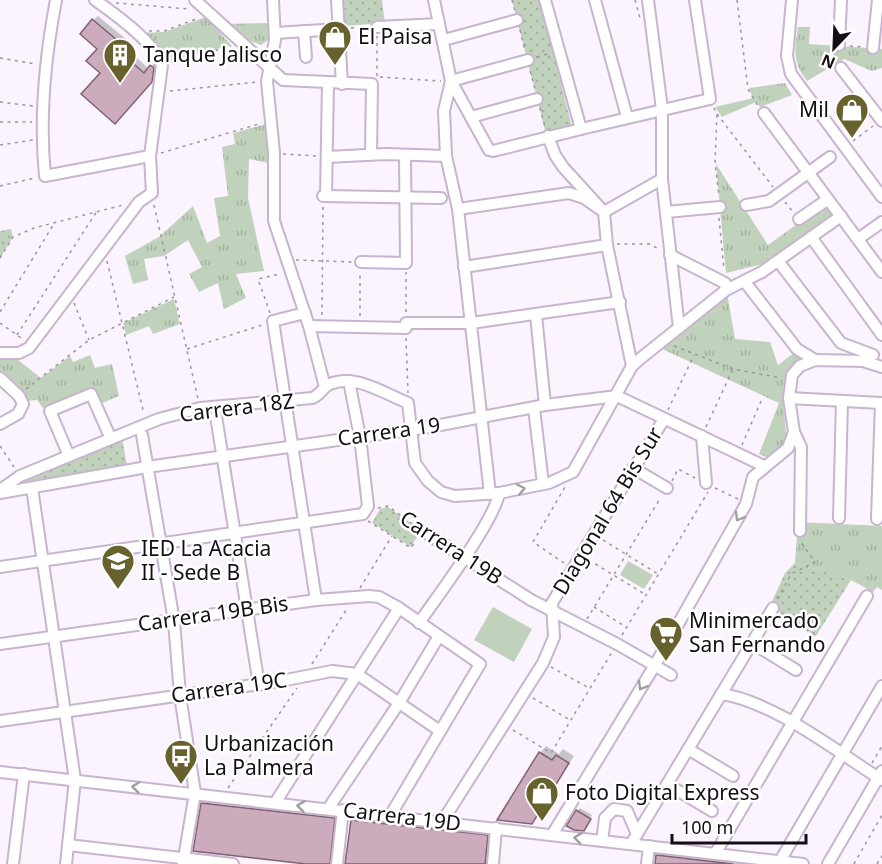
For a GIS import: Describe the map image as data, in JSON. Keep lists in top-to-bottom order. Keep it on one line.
{"streets":{"street":["Carrera 18Z","Carrera 19","Diagonal 64 Bis Sur","Carrera 19B","Carrera 19B Bis","Carrera 19C","Carrera 19D"]},"crossings":[["Carrera 18Z","Carrera 19"],["Diagonal 64 Bis Sur","Carrera 19B"],["Diagonal 64 Bis Sur","Carrera 19D"]],"places":{"shop":["El Paisa","Mil","Foto Digital Express"],"building":["Tanque Jalisco"],"school or university":["IED La Acacia II - Sede B"],"supermarket":["Minimercado San Fernando"],"bus stop":["Urbanización La Palmera"]},"scale_bar":"100 m","north":"bottom left"}
